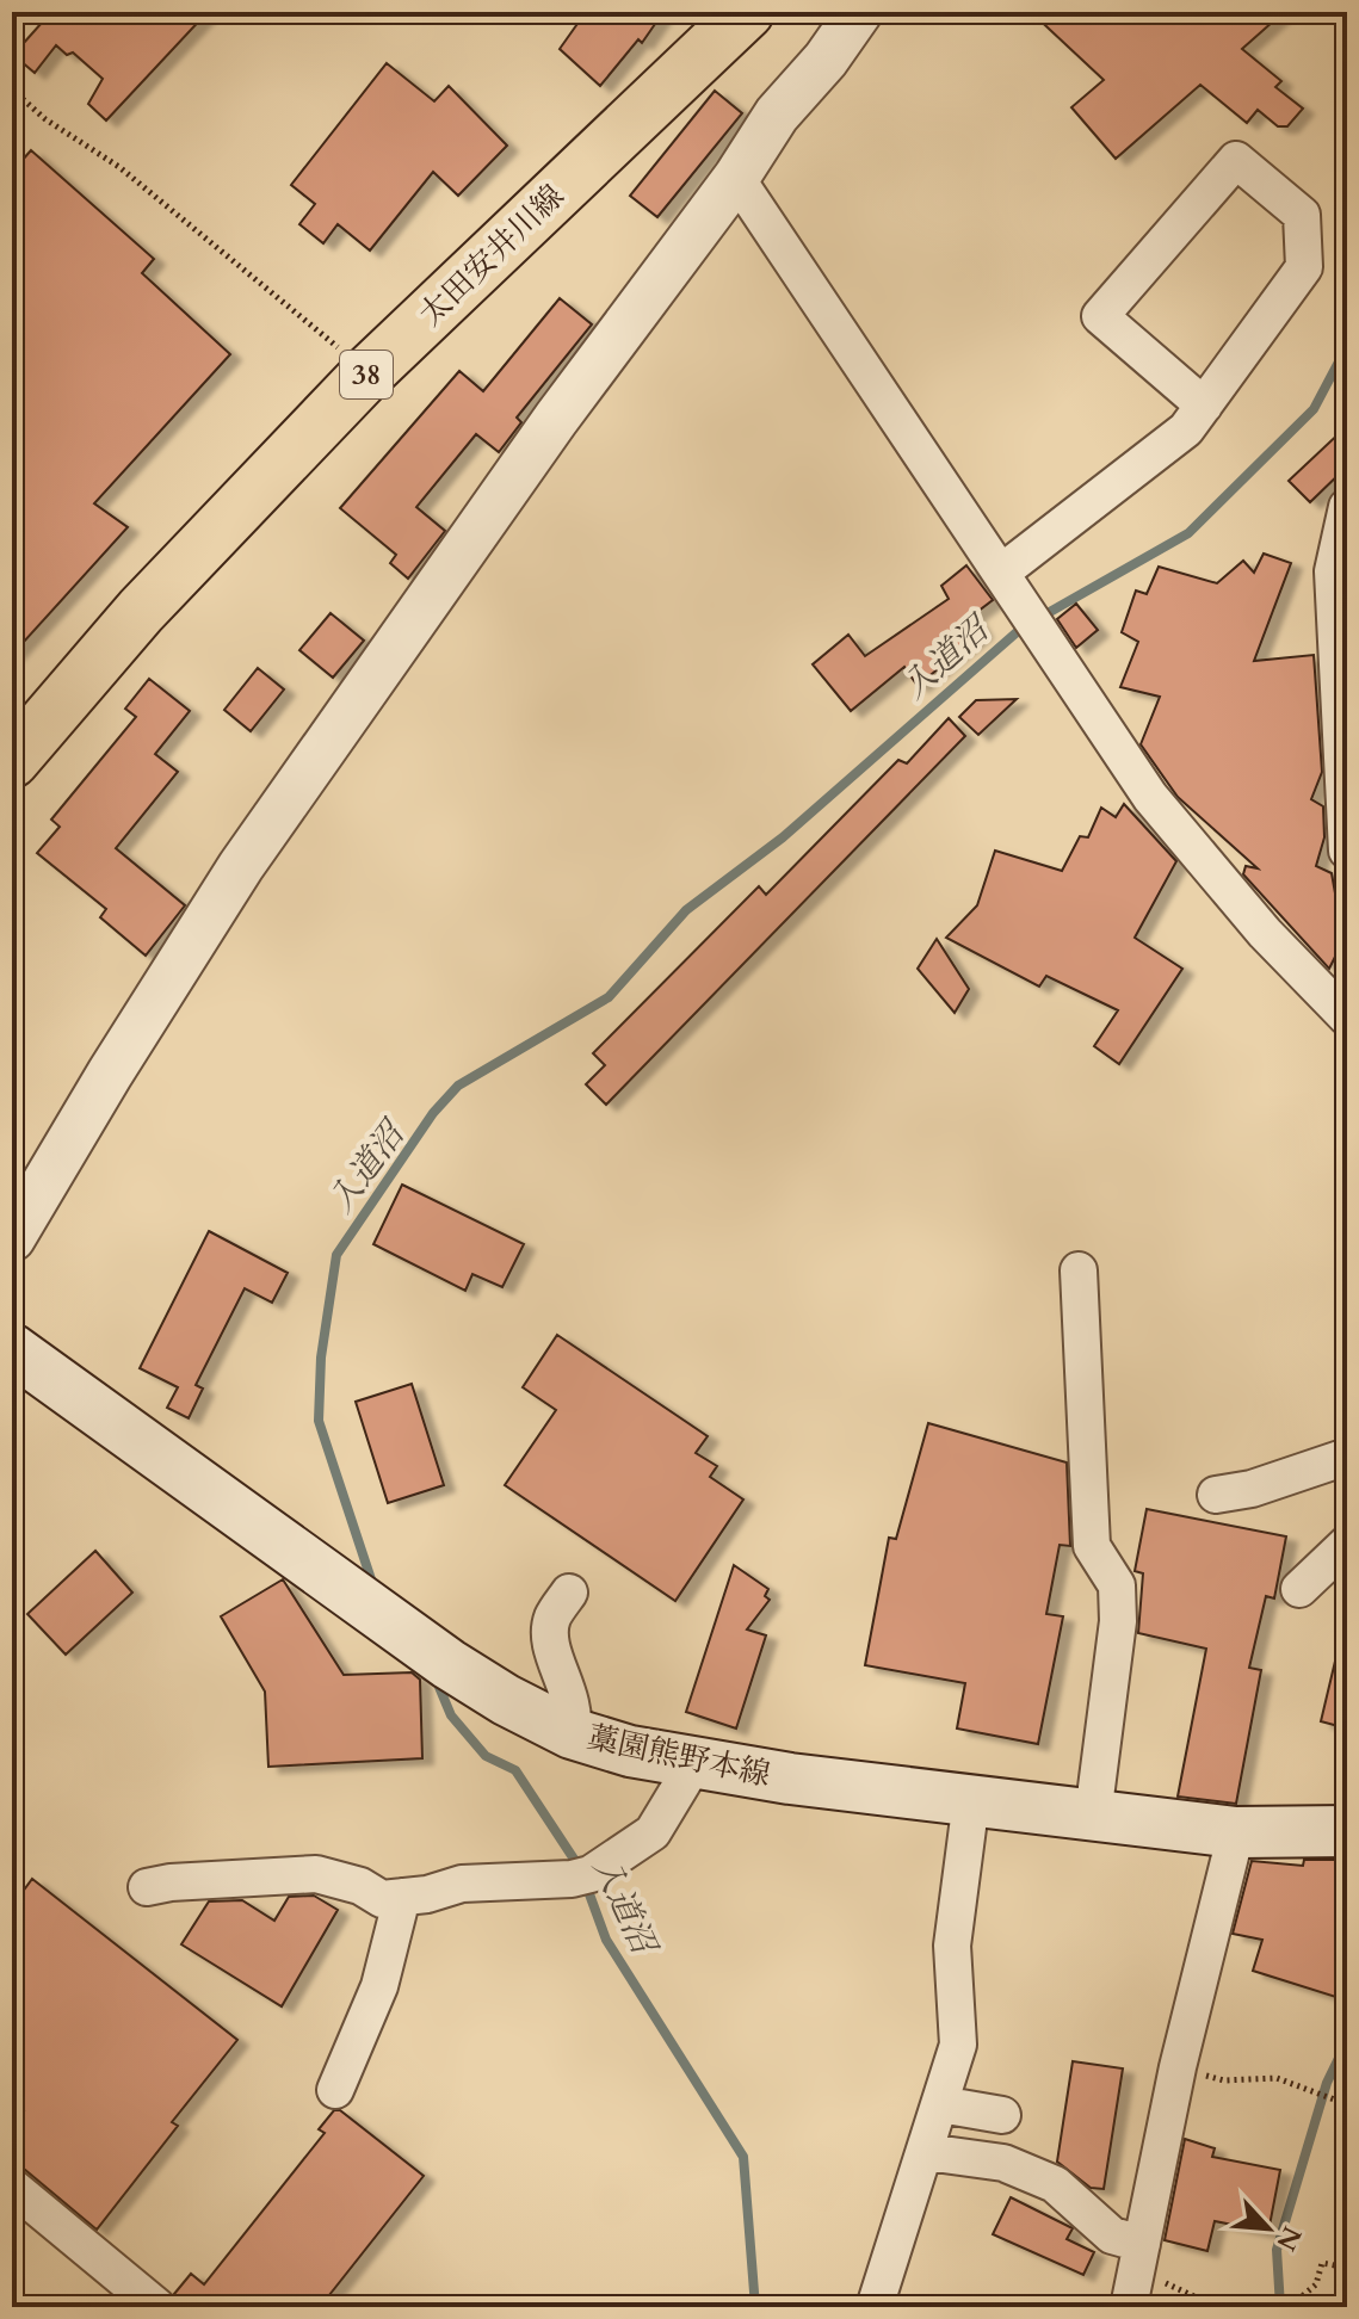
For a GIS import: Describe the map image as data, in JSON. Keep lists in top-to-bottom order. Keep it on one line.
{"streets":{"main road":["太田安井川線","38","藁園熊野本線"]},"water":["入道沼"],"north":"bottom right"}
